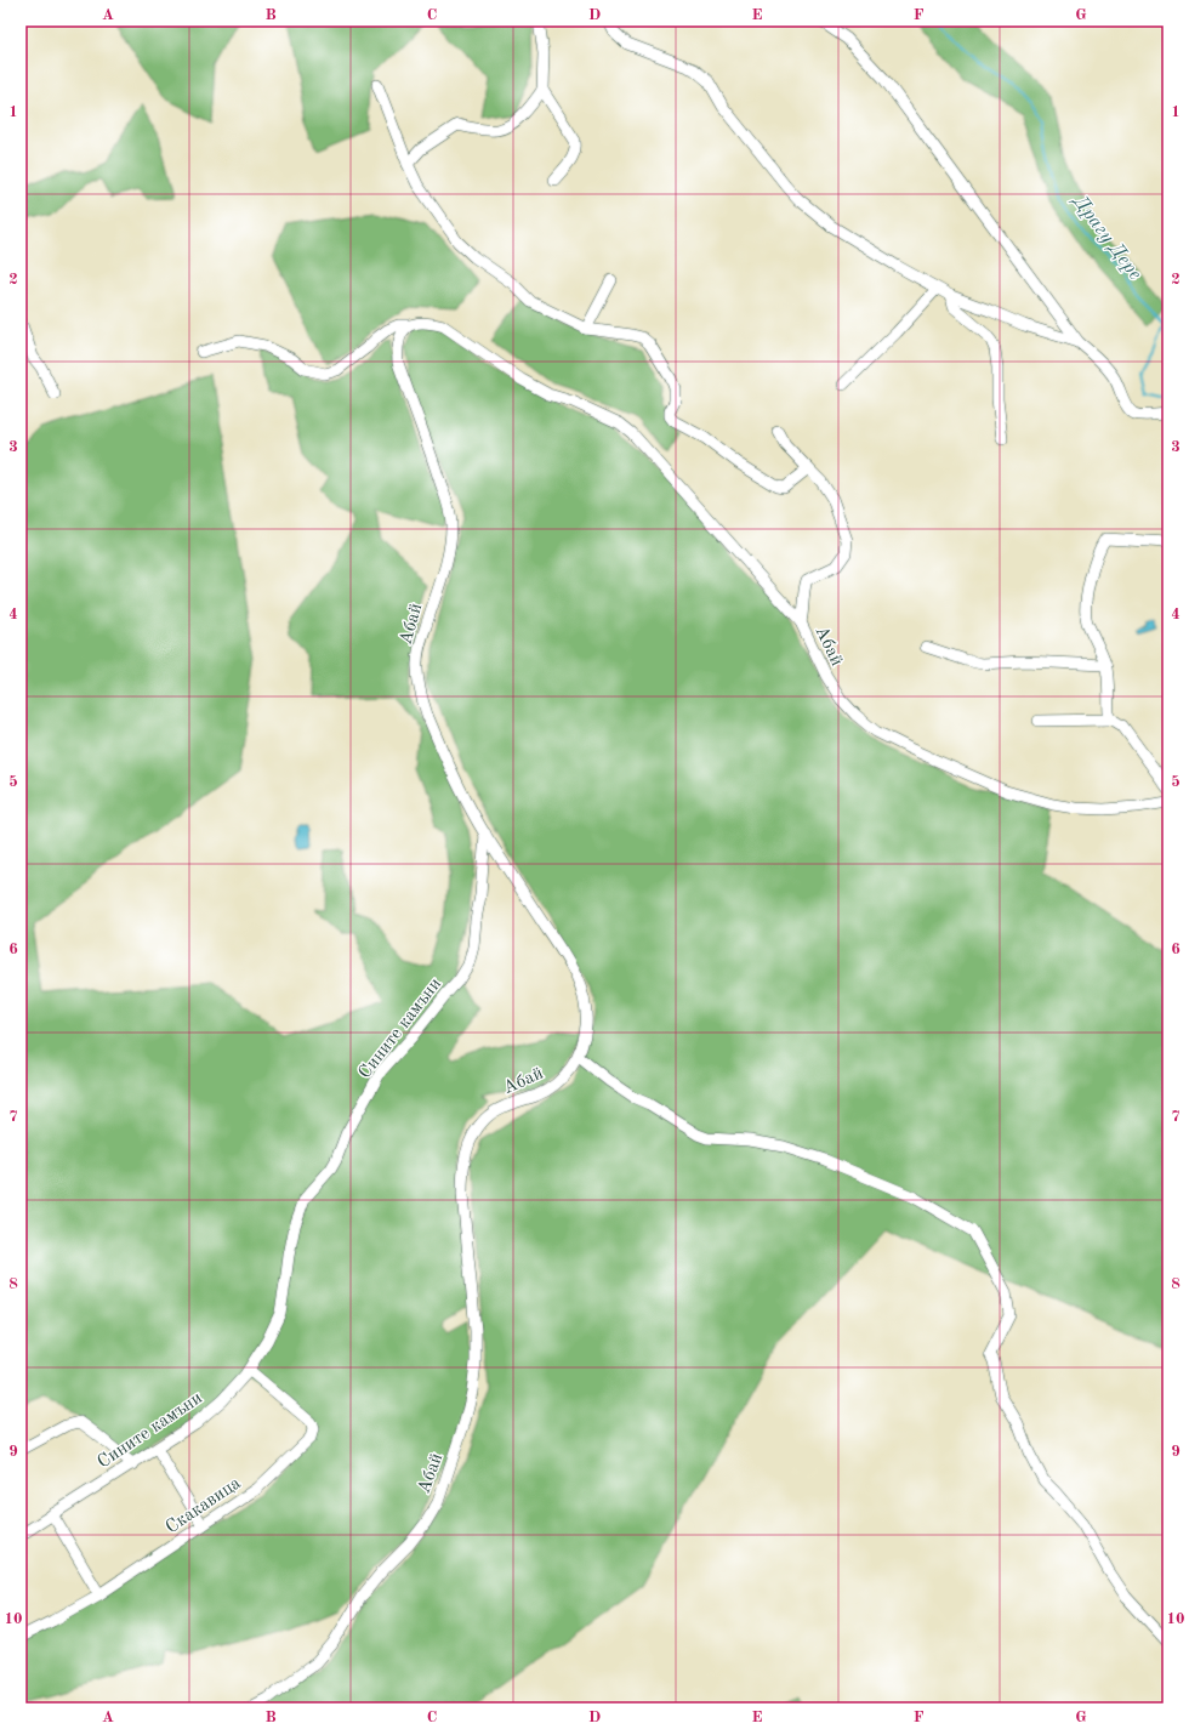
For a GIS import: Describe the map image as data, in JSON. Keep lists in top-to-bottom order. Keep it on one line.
{"streets":{"street":["Абай","Сините камъни","Скакавица"]},"crossings":[["Абай","Сините камъни"],["Сините камъни","Скакавица"]],"water":["Драгу Дере"],"grid":{"columns":["A","B","C","D","E","F","G"],"rows":["1","2","3","4","5","6","7","8","9","10"]}}
